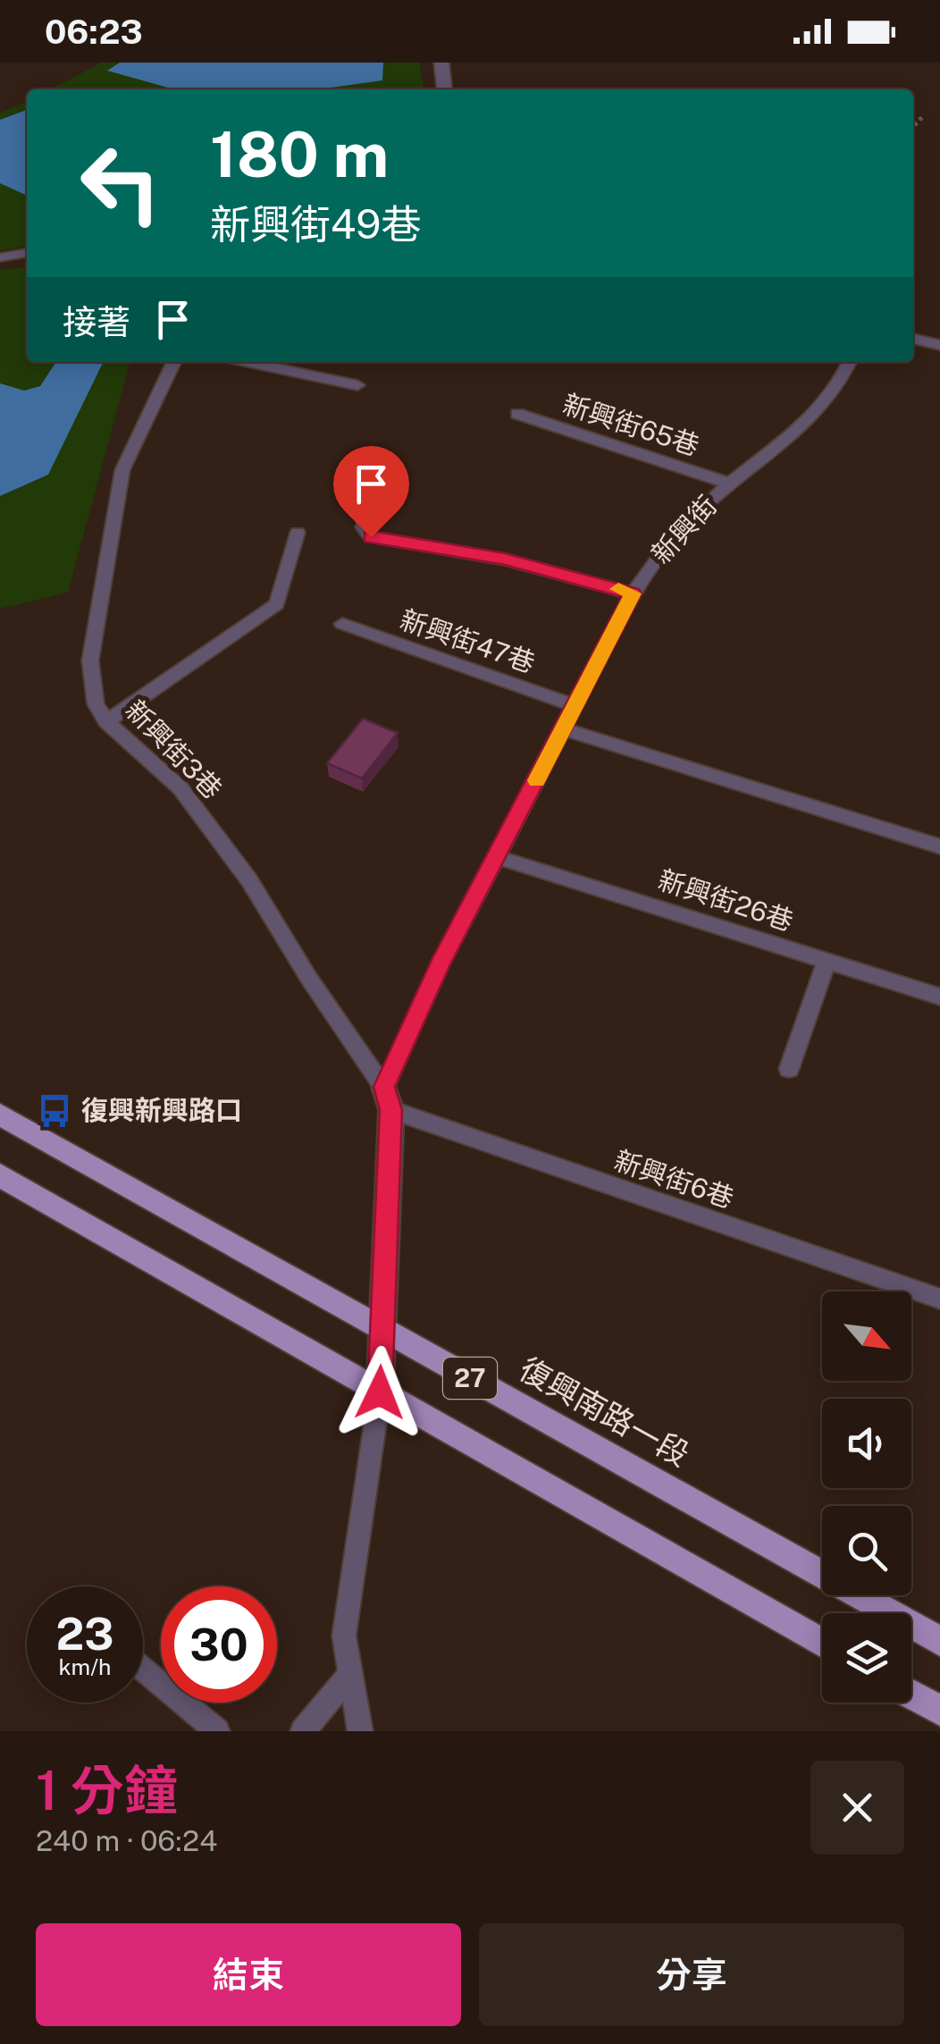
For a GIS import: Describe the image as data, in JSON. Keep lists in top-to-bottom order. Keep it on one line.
{"streets":{"main road":["27","復興南路一段"],"street":["新興街"],"lane":["新興街65巷","新興街47巷","新興街3巷","新興街26巷","新興街6巷"]},"crossings":[["新興街65巷","新興街"],["新興街","新興街47巷"],["新興街","新興街3巷"],["新興街","新興街26巷"],["新興街","新興街6巷"],["新興街","27"],["新興街","復興南路一段"],["新興街3巷","新興街6巷"]],"places":{"bus stop":["復興新興路口"]},"north":"bottom right","page":{"status":"06:23","turn":["180 m","新興街49巷"],"then":"接著","speed":"23 km/h","limit":"30","heading":["1 分鐘","240 m · 06:24"],"buttons":["結束","分享"]}}
